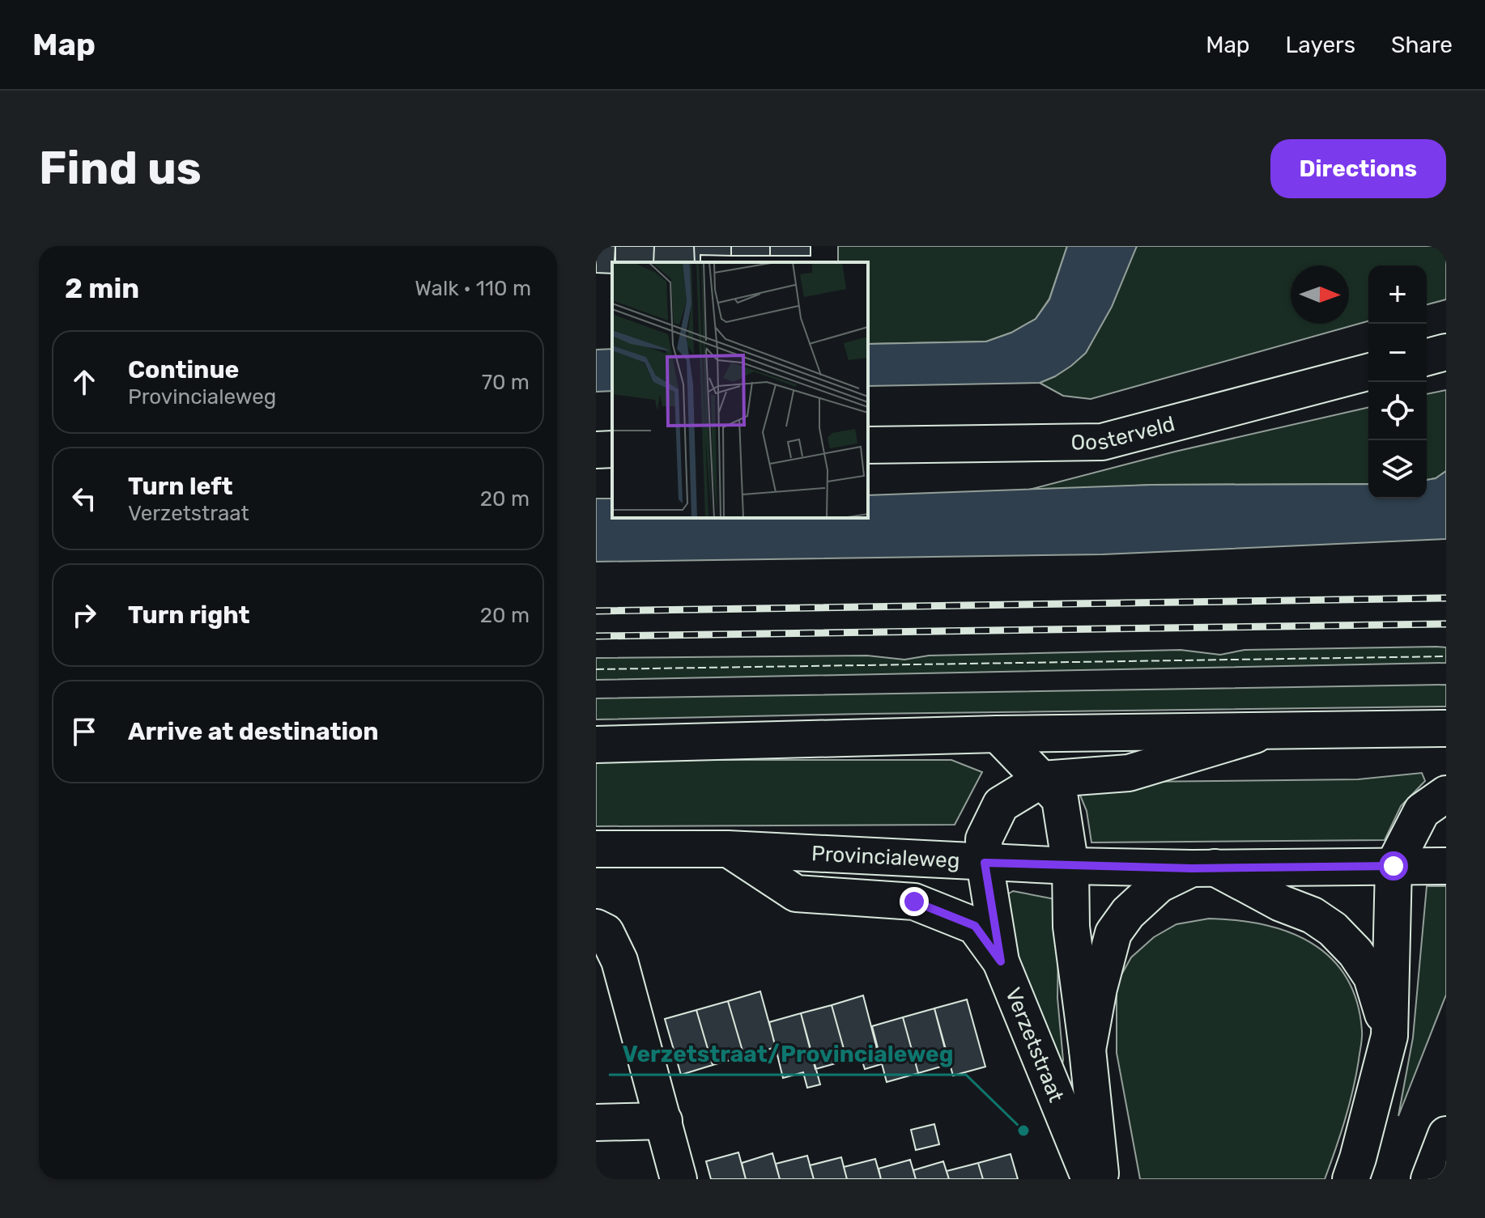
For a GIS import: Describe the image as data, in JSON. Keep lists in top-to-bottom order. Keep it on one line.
{"streets":{"main road":["Oosterveld","Provincialeweg","Verzetstraat"]},"crossings":[["Provincialeweg","Verzetstraat"]],"places":["Verzetstraat/Provincialeweg"],"north":"right","page":{"header":"Map","nav":["Map","Layers","Share"],"buttons":"Directions","title":"Find us","heading":["2 min","Walk · 110 m"],"map_buttons":["+","−"],"list":[["Continue","Provincialeweg","70 m"],["Turn left","Verzetstraat","20 m"],["Turn right","20 m"],"Arrive at destination"]}}
